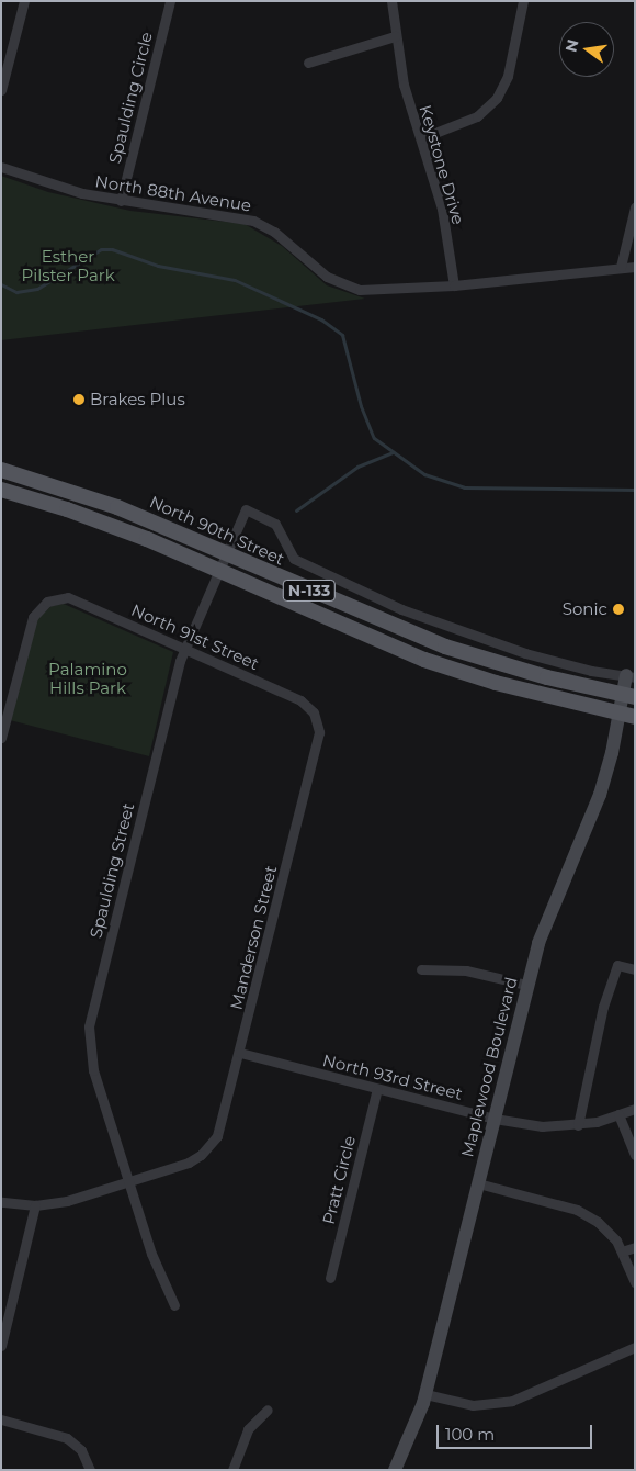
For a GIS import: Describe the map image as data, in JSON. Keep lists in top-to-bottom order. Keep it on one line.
{"streets":{"main road":["North 90th Street","N-133"],"street":["Spaulding Circle","Keystone Drive","North 88th Avenue","North 91st Street","Spaulding Street","Manderson Street","Maplewood Boulevard","North 93rd Street","Pratt Circle"]},"crossings":[["Spaulding Circle","North 88th Avenue"],["Keystone Drive","North 88th Avenue"],["North 90th Street","Spaulding Street"],["North 90th Street","Maplewood Boulevard"],["N-133","Spaulding Street"],["N-133","Maplewood Boulevard"],["North 91st Street","Spaulding Street"],["North 91st Street","Manderson Street"],["Spaulding Street","Manderson Street"],["Spaulding Street","Maplewood Boulevard"],["Manderson Street","North 93rd Street"],["Maplewood Boulevard","North 93rd Street"],["North 93rd Street","Pratt Circle"]],"parks":["Esther Pilster Park","Palamino Hills Park"],"places":["Brakes Plus","Sonic"],"scale_bar":"100 m","north":"left"}
